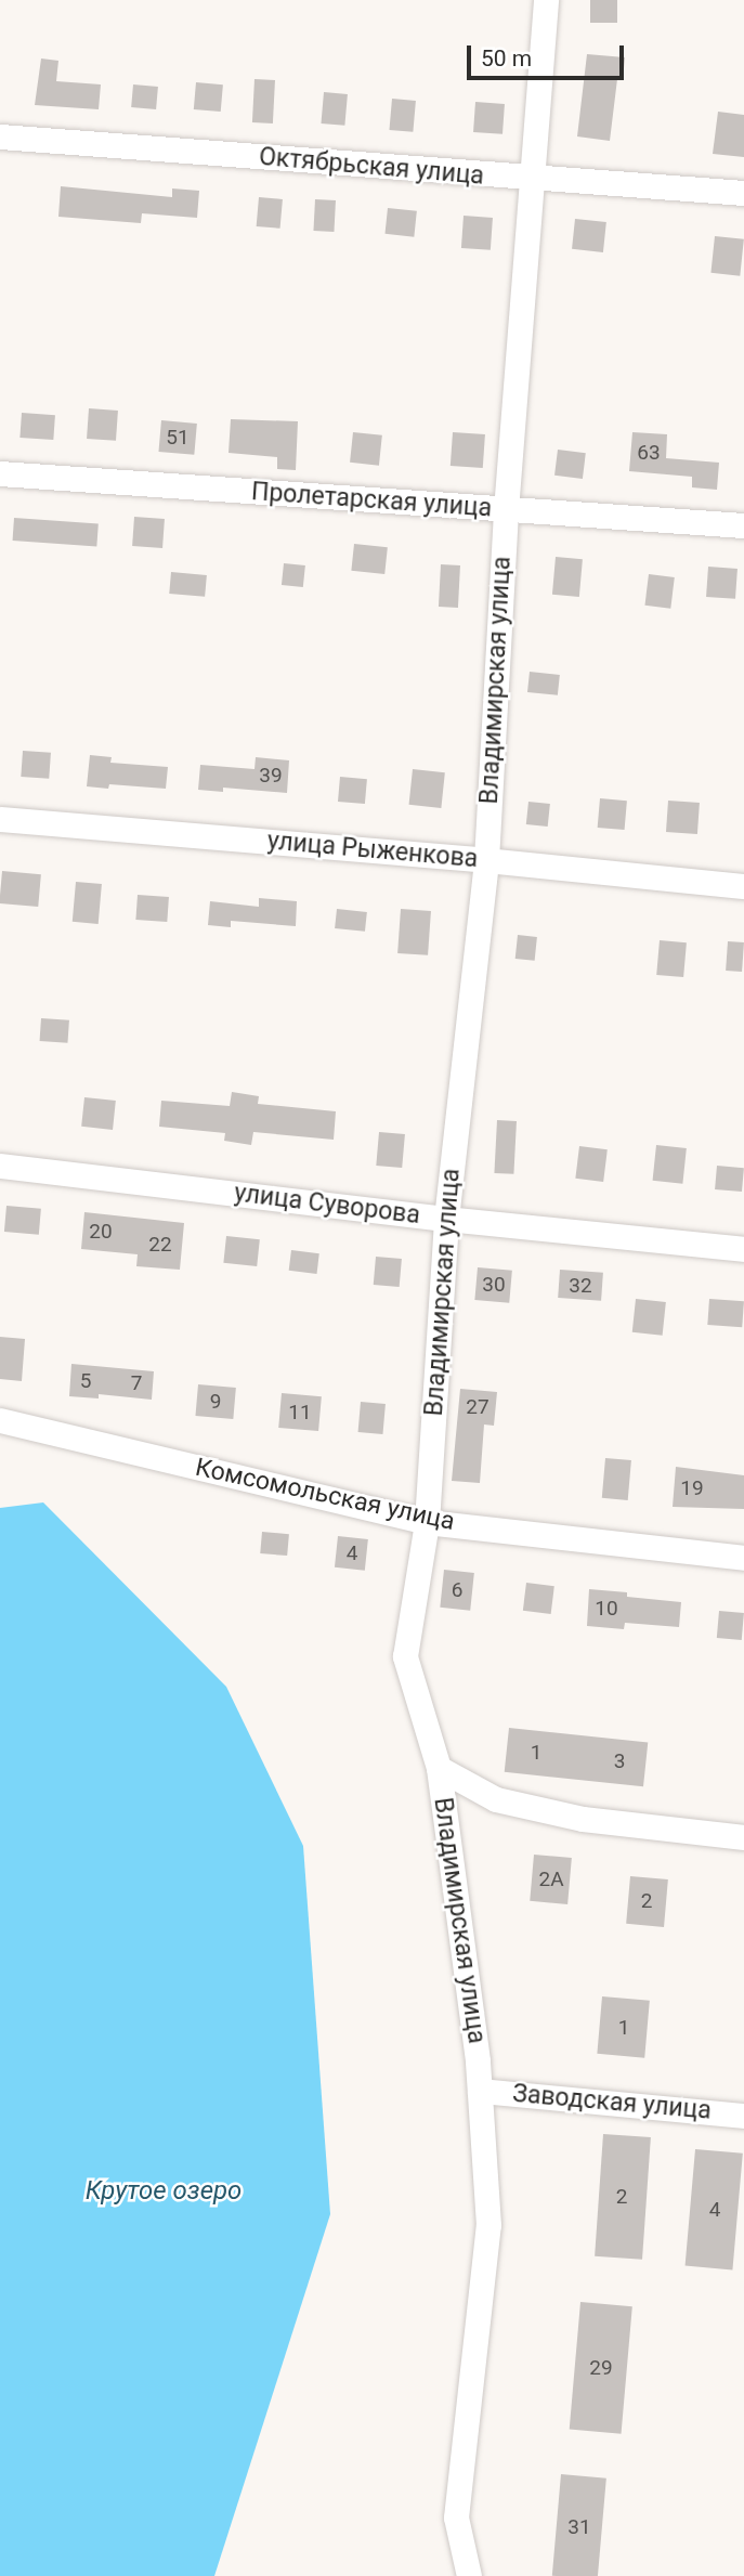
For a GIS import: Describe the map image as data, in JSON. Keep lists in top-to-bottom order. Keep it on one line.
{"streets":{"street":["Октябрьская улица","Пролетарская улица","Владимирская улица","улица Рыженкова","улица Суворова","Комсомольская улица","Заводская улица"]},"crossings":[["Октябрьская улица","Владимирская улица"],["Пролетарская улица","Владимирская улица"],["Владимирская улица","улица Рыженкова"],["Владимирская улица","улица Суворова"],["Владимирская улица","Комсомольская улица"],["Владимирская улица","Заводская улица"]],"water":["Крутое озеро"],"house_numbers":["51","63","39","20","22","30","32","5","7","9","27","11","19","4","6","10","1","3","2А","2","1","2","4","29","31"],"scale_bar":"50 m"}
